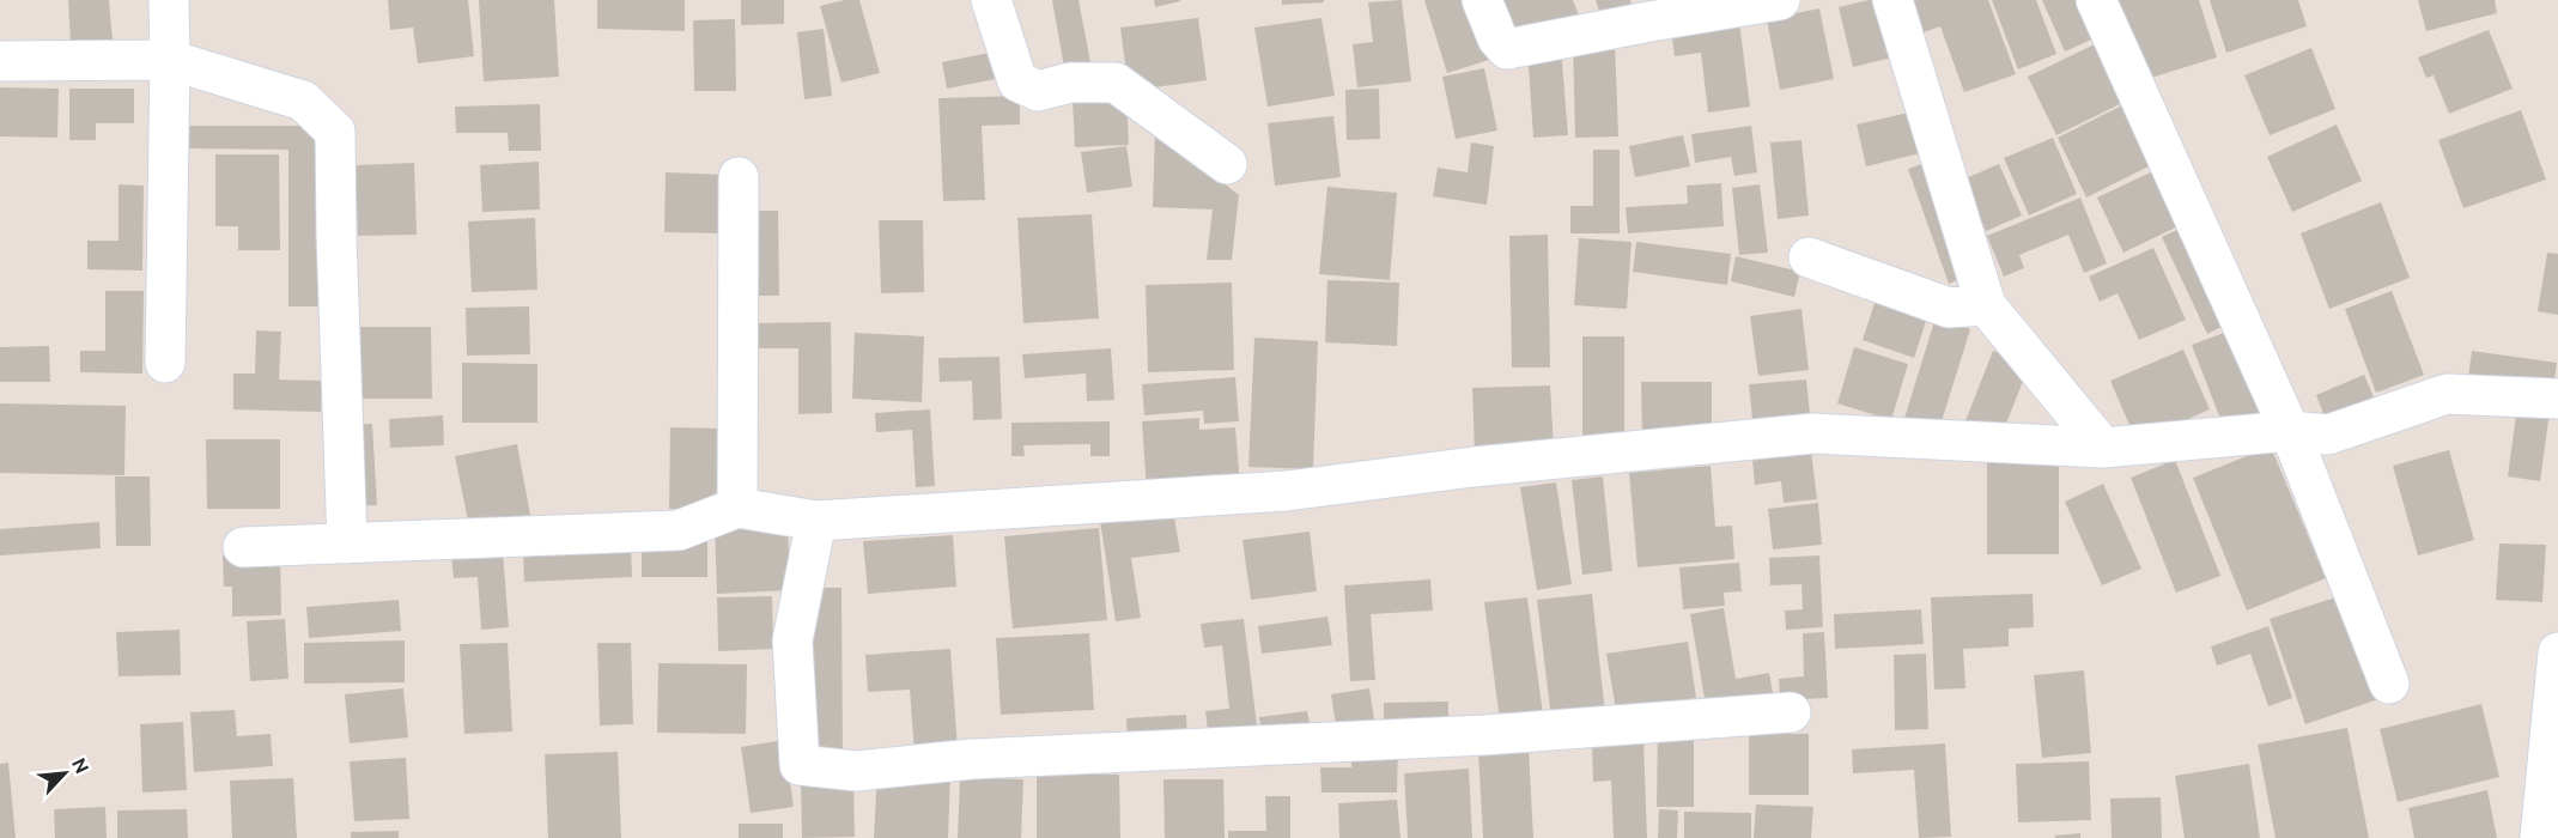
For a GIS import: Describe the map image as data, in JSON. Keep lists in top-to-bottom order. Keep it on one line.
{"north":"top right"}
